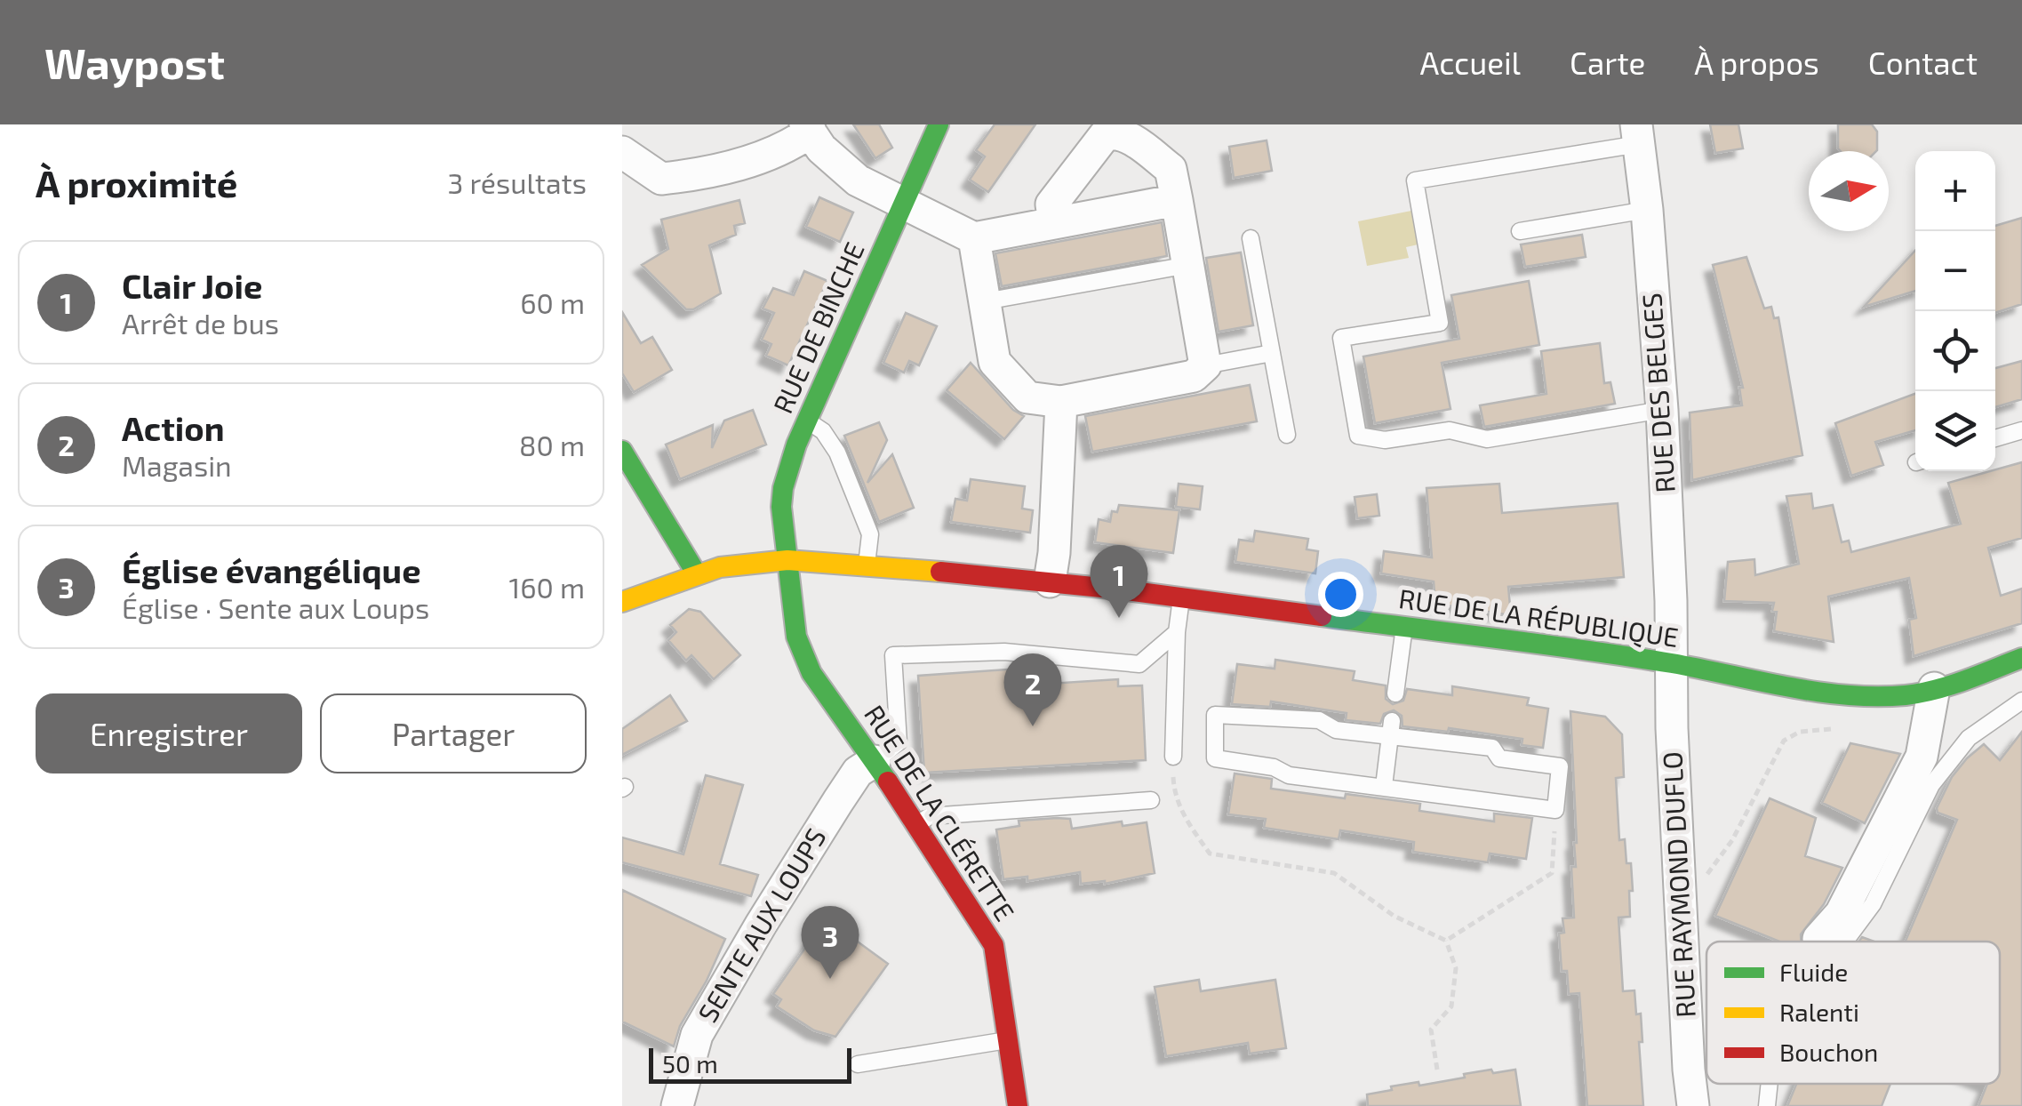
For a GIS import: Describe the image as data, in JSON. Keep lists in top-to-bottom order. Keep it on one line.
{"streets":{"street":["RUE DE BINCHE","RUE DES BELGES","RUE DE LA RÉPUBLIQUE","RUE DE LA CLÉRETTE","RUE RAYMOND DUFLO","SENTE AUX LOUPS"]},"crossings":[["RUE DE BINCHE","RUE DE LA RÉPUBLIQUE"],["RUE DE BINCHE","RUE DE LA CLÉRETTE"],["RUE DES BELGES","RUE DE LA RÉPUBLIQUE"],["RUE DES BELGES","RUE RAYMOND DUFLO"],["RUE DE LA RÉPUBLIQUE","RUE DE LA CLÉRETTE"],["RUE DE LA RÉPUBLIQUE","RUE RAYMOND DUFLO"],["RUE DE LA CLÉRETTE","SENTE AUX LOUPS"]],"legend":["Fluide","Ralenti","Bouchon"],"scale_bar":"50 m","north":"right","page":{"header":"Waypost","nav":["Accueil","Carte","À propos","Contact"],"heading":["À proximité","3 résultats"],"map_buttons":["+","−"],"list":[{"mark":"1","name":"Clair Joie","note":"Arrêt de bus","value":"60 m"},{"mark":"2","name":"Action","note":"Magasin","value":"80 m"},{"mark":"3","name":"Église évangélique","note":"Église · Sente aux Loups","value":"160 m"}],"pins":["1","2","3"],"buttons":["Enregistrer","Partager"],"scale":"50 m"}}
